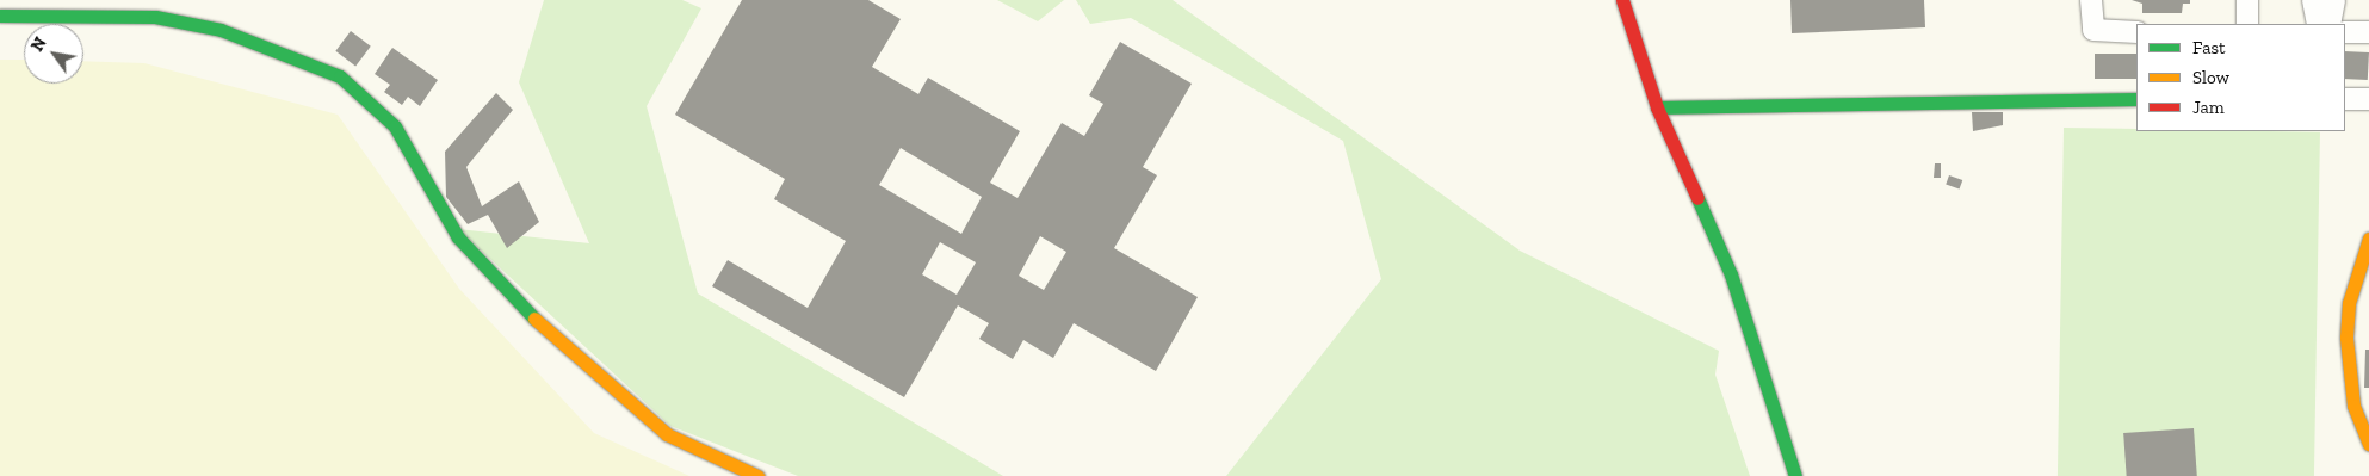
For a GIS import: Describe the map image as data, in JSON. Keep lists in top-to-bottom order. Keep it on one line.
{"legend":["Fast","Slow","Jam"],"north":"top left"}
